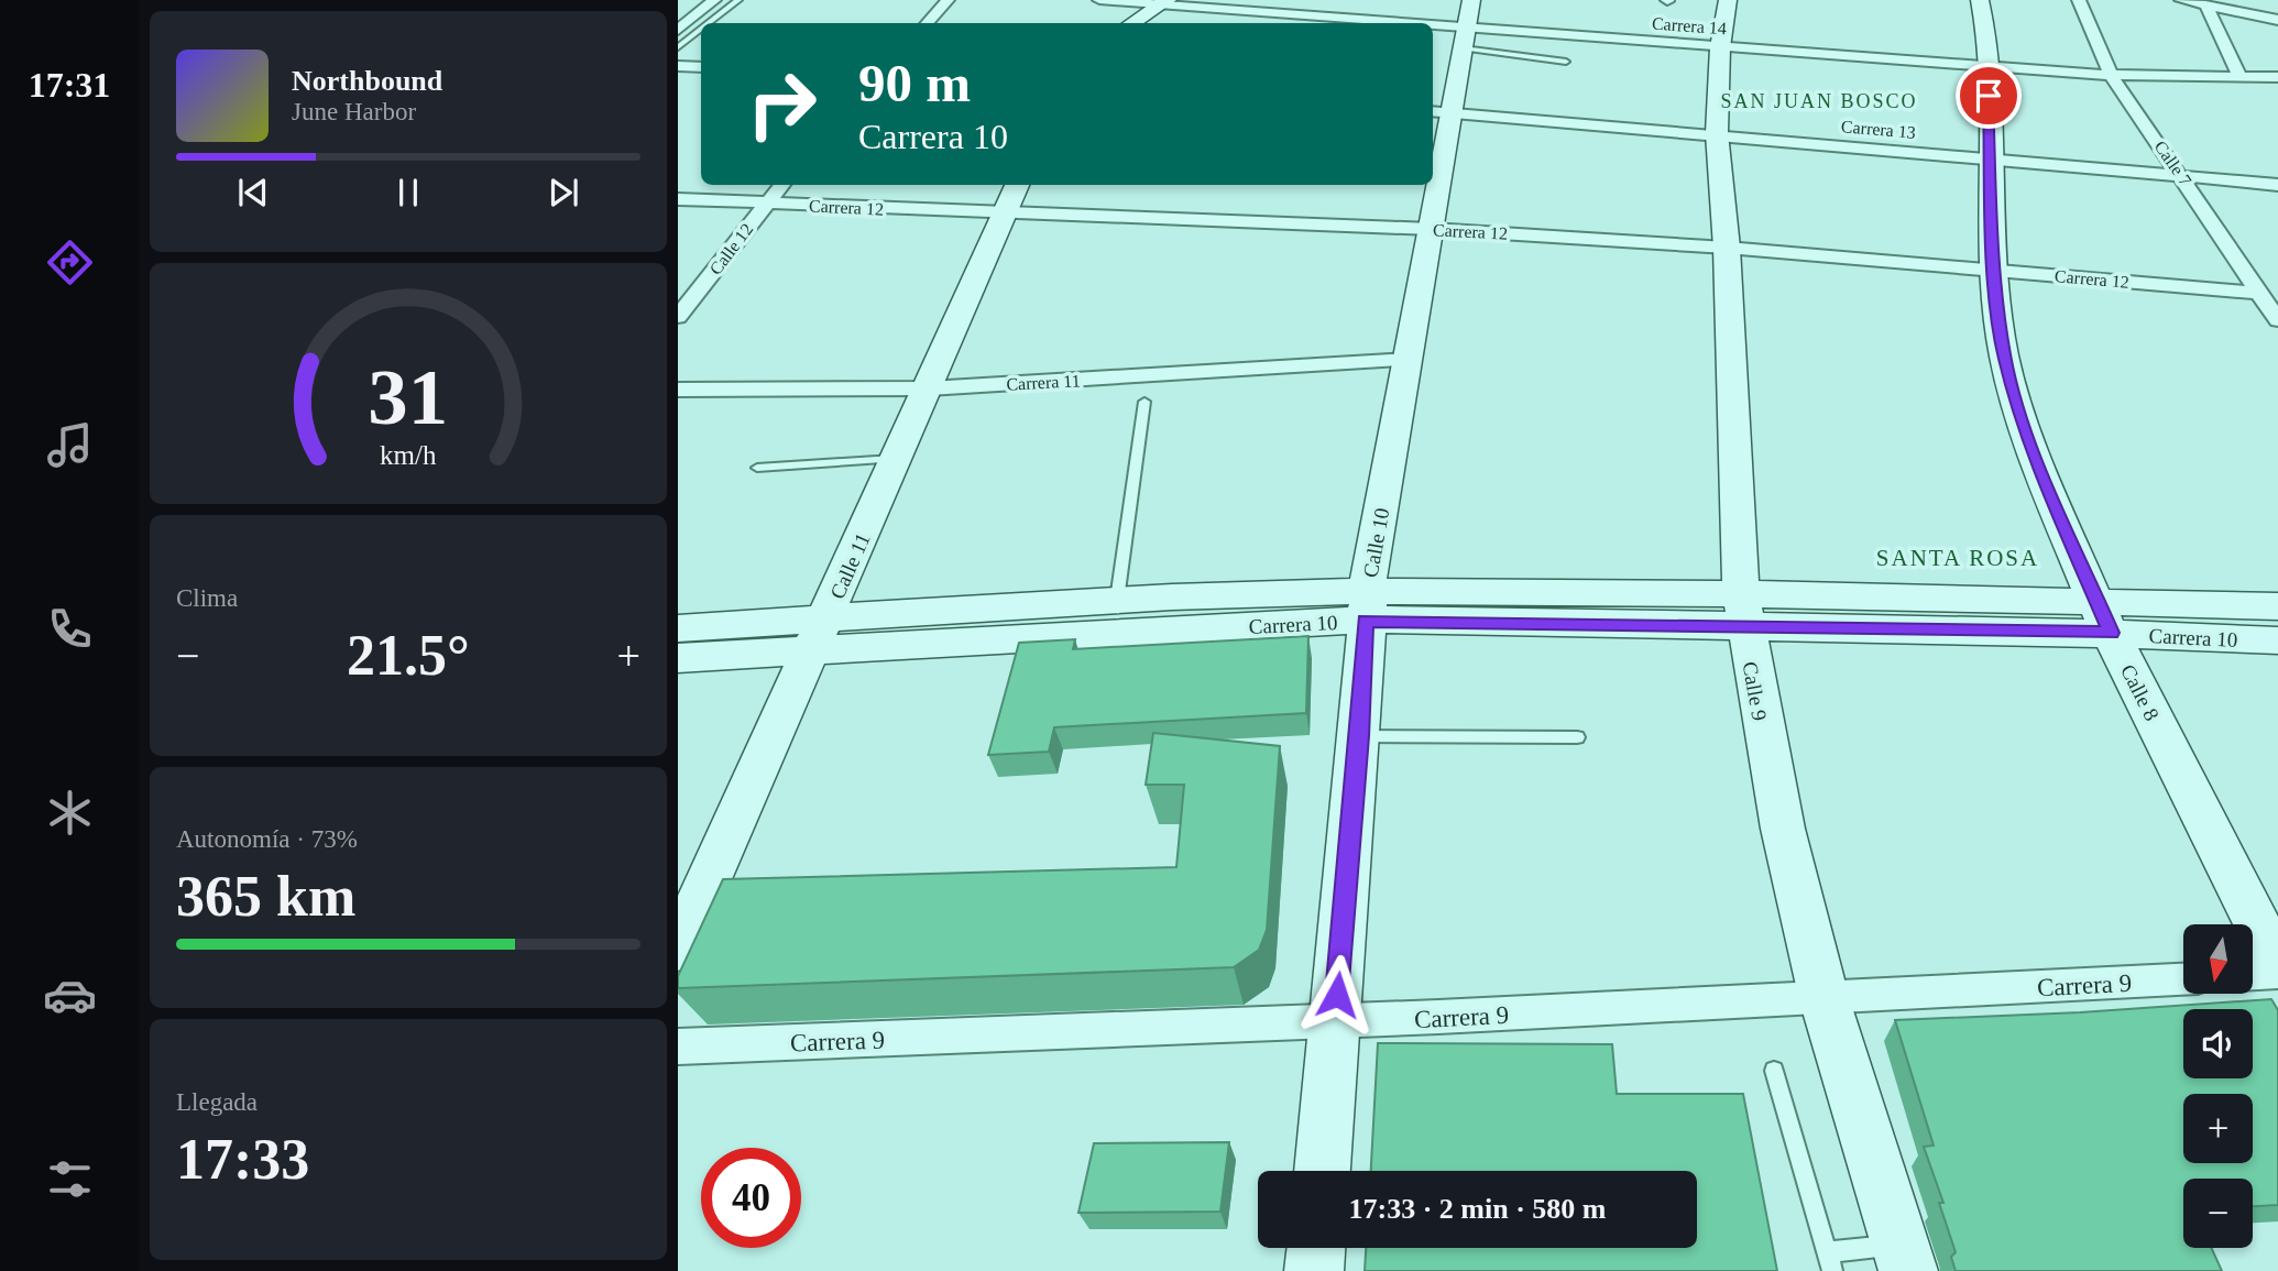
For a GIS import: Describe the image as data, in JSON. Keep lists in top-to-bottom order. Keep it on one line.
{"streets":{"main road":["Calle 10","Calle 11","Carrera 10","Calle 9","Calle 8"],"street":["Carrera 14","Carrera 13","Calle 7","Carrera 12","Calle 12","Carrera 11","Carrera 9"]},"crossings":[["Carrera 14","Calle 7"],["Carrera 14","Calle 10"],["Carrera 14","Calle 9"],["Carrera 14","Calle 8"],["Carrera 13","Calle 7"],["Carrera 13","Calle 10"],["Carrera 13","Calle 9"],["Carrera 13","Calle 8"],["Calle 7","Carrera 12"],["Carrera 12","Calle 12"],["Carrera 12","Calle 10"],["Carrera 12","Calle 11"],["Carrera 12","Calle 9"],["Carrera 12","Calle 8"],["Carrera 11","Calle 10"],["Carrera 11","Calle 11"],["Calle 10","Carrera 10"],["Calle 10","Carrera 9"],["Calle 11","Carrera 10"],["Carrera 10","Calle 9"],["Carrera 10","Calle 8"],["Calle 9","Carrera 9"]],"districts":["SAN JUAN BOSCO","SANTA ROSA"],"north":"bottom","page":{"tabs":"17:31","turn":["90 m","Carrera 10"],"song":["Northbound","June Harbor"],"tile":["Clima",["Autonomía · 73%","365 km"],["Llegada","17:33"]],"heat":["−","21.5°","+"],"map_buttons":["+","−"],"limit":"40","trip":"17:33 · 2 min · 580 m","gauge":["31","km/h"]}}
